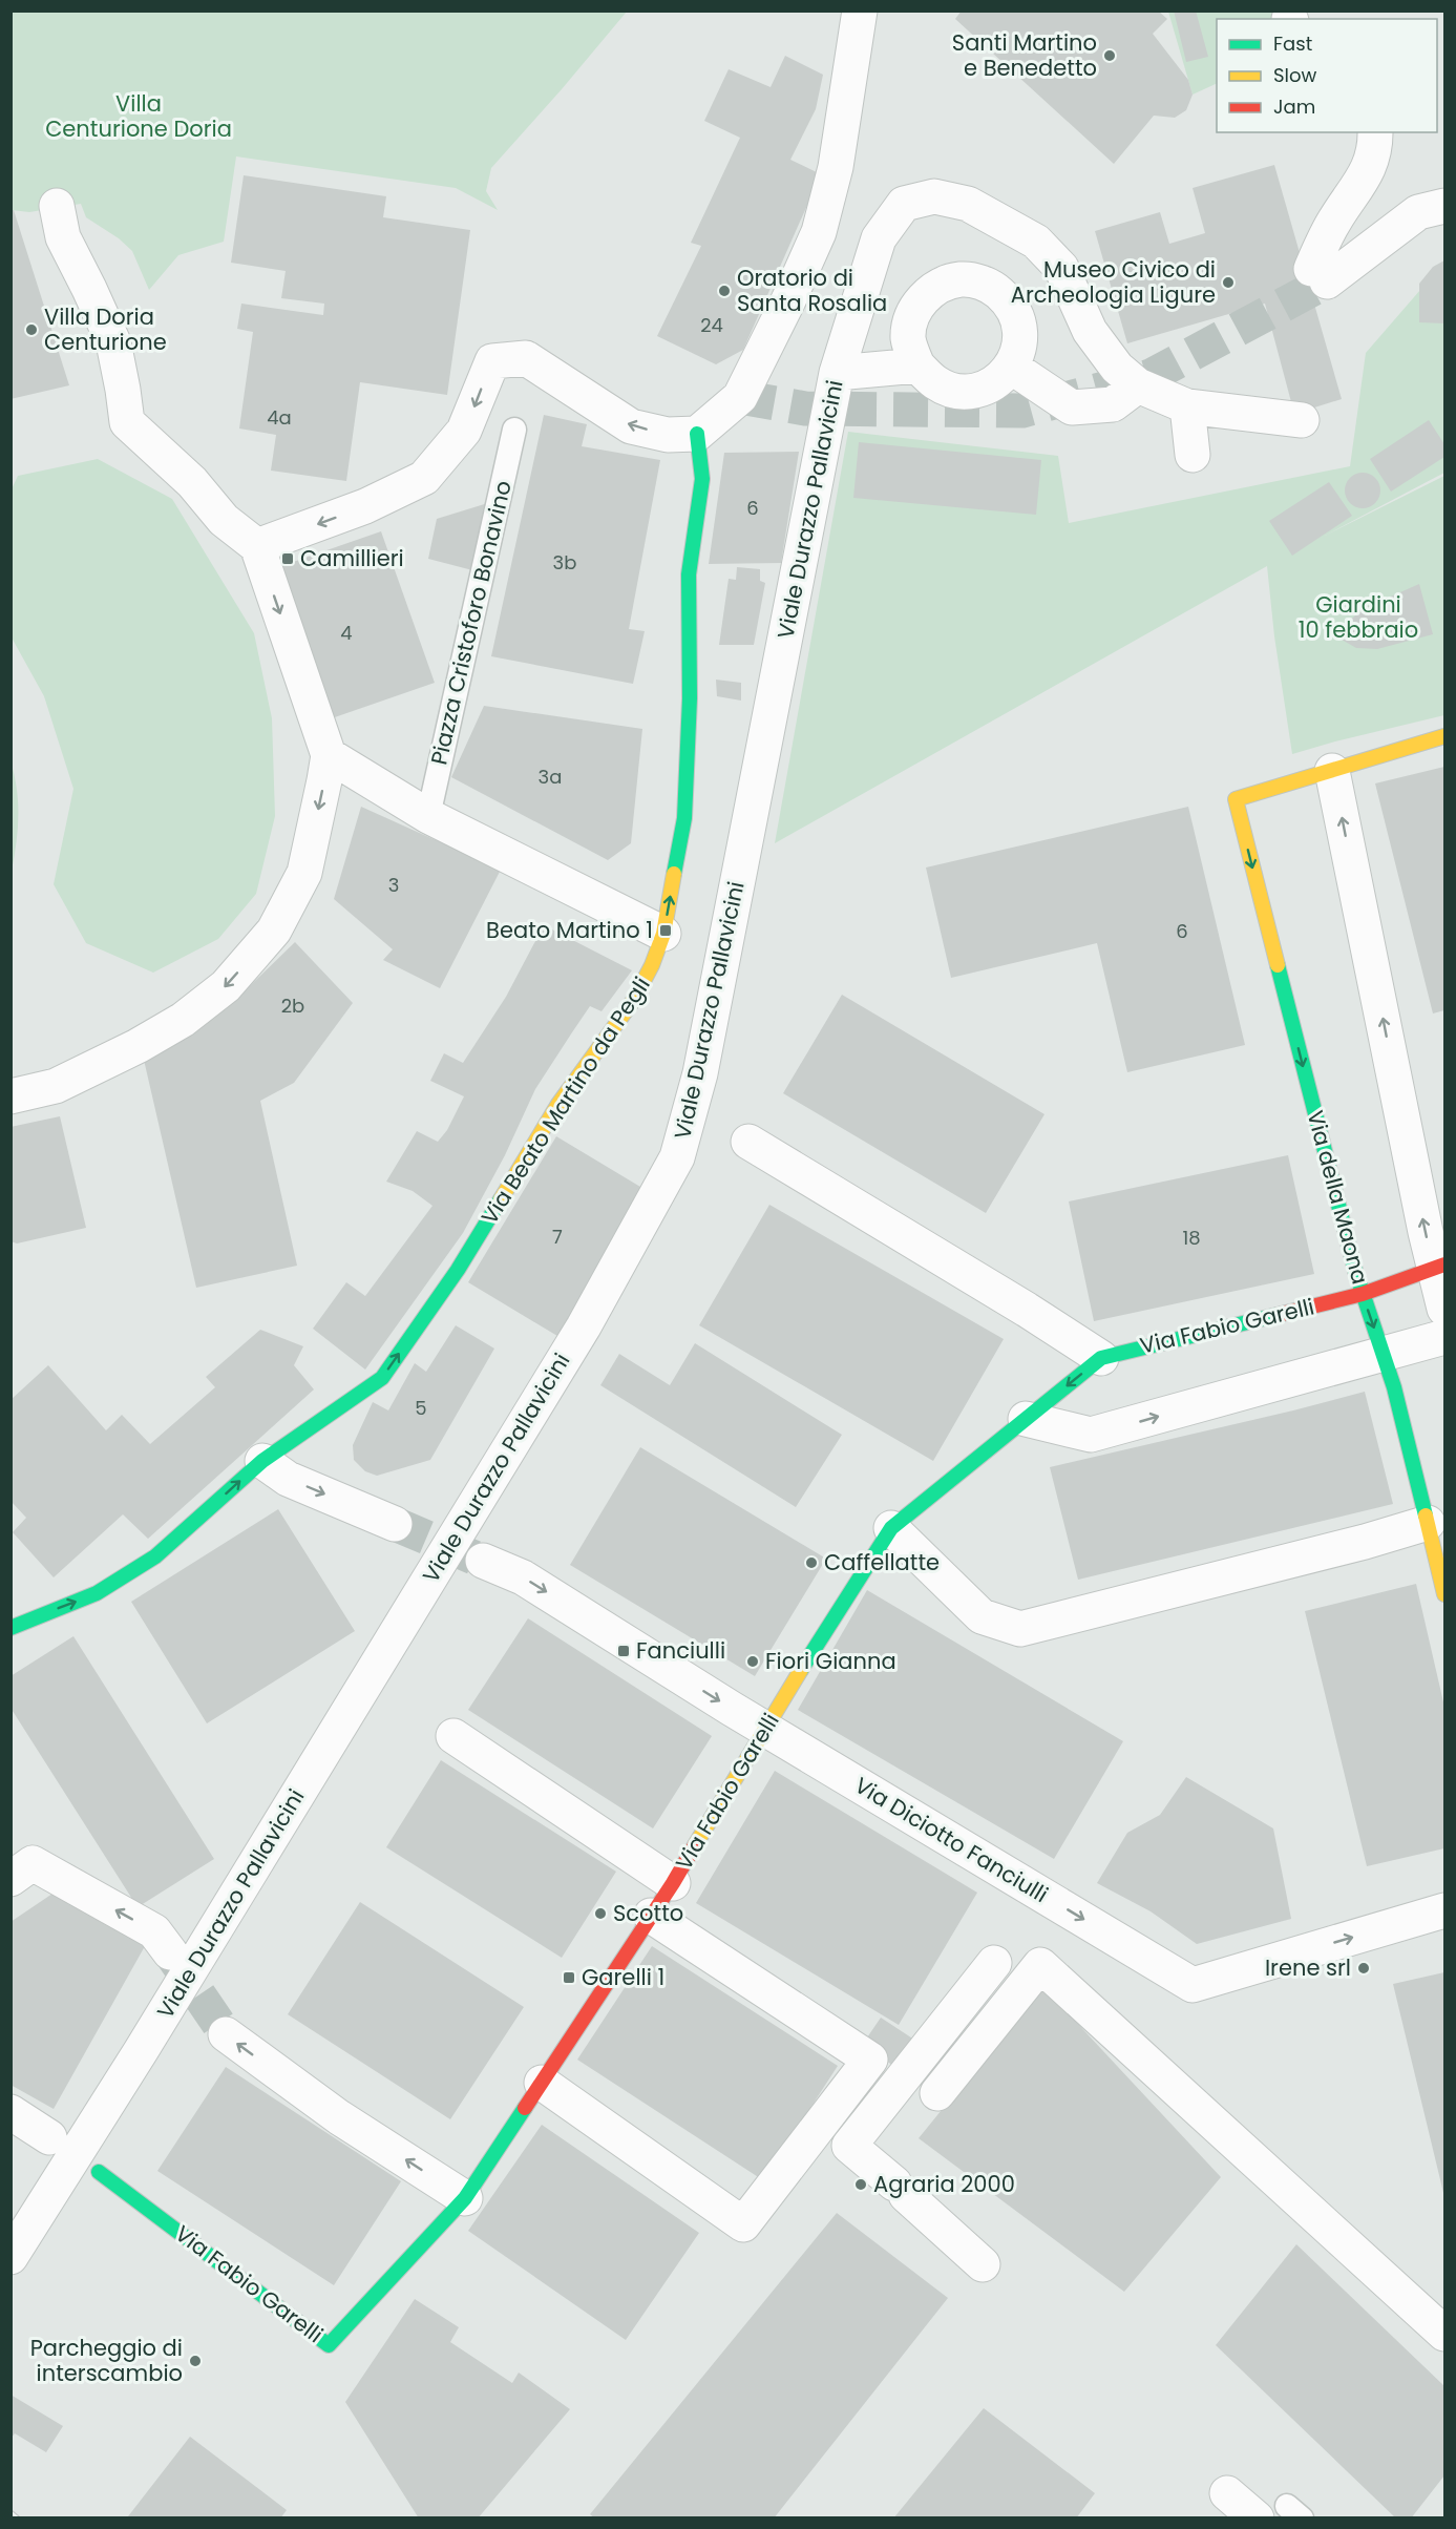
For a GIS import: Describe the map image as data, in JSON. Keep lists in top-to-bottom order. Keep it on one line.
{"streets":{"street":["Viale Durazzo Pallavicini","Via Beato Martino da Pegli","Via della Maona","Via Fabio Garelli","Via Diciotto Fanciulli"],"lane":["Piazza Cristoforo Bonavino"]},"crossings":[["Via della Maona","Via Fabio Garelli"],["Via Fabio Garelli","Via Diciotto Fanciulli"]],"one_way":["Via Beato Martino da Pegli","Via Diciotto Fanciulli"],"parks":["Villa Centurione Doria","Giardini 10 febbraio"],"places":{"other":["Santi Martino e Benedetto","Museo Civico di Archeologia Ligure","Oratorio di Santa Rosalia","Villa Doria Centurione","Caffellatte","Fiori Gianna","Scotto","Irene srl","Agraria 2000","Parcheggio di interscambio"],"transit":["Camillieri","Beato Martino 1","Fanciulli","Garelli 1"]},"house_numbers":["24","4a","6","3b","4","3a","3","6","2b","7","18","5"],"legend":["Fast","Slow","Jam"]}
